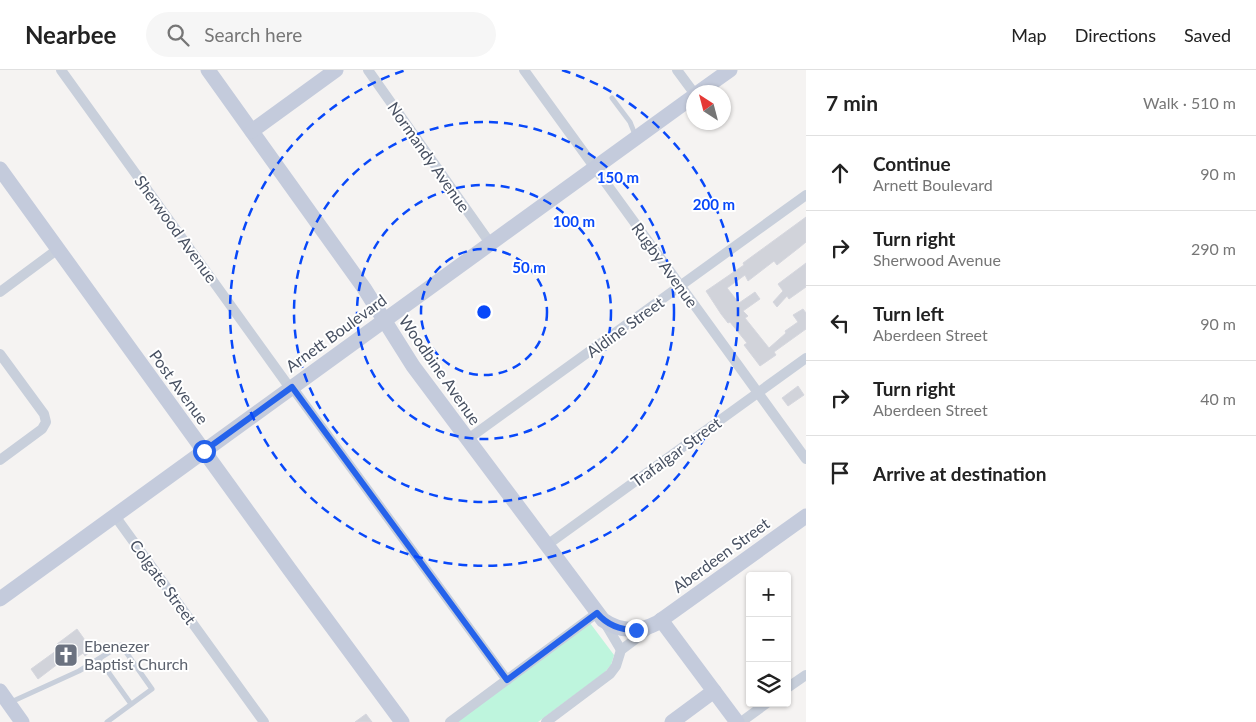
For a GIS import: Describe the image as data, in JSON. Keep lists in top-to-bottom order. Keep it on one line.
{"streets":{"street":["Normandy Avenue","Sherwood Avenue","Rugby Avenue","Aldine Street","Arnett Boulevard","Woodbine Avenue","Post Avenue","Trafalgar Street","Aberdeen Street","Colgate Street"]},"crossings":[["Normandy Avenue","Arnett Boulevard"],["Sherwood Avenue","Arnett Boulevard"],["Rugby Avenue","Aldine Street"],["Rugby Avenue","Arnett Boulevard"],["Rugby Avenue","Trafalgar Street"],["Aldine Street","Woodbine Avenue"],["Arnett Boulevard","Woodbine Avenue"],["Arnett Boulevard","Post Avenue"],["Arnett Boulevard","Colgate Street"],["Woodbine Avenue","Trafalgar Street"],["Woodbine Avenue","Aberdeen Street"]],"places":{"church":["Ebenezer Baptist Church"]},"north":"top left","page":{"header":"Nearbee","search":"Search here","nav":["Map","Directions","Saved"],"heading":["7 min","Walk · 510 m"],"list":[["Continue","Arnett Boulevard","90 m"],["Turn right","Sherwood Avenue","290 m"],["Turn left","Aberdeen Street","90 m"],["Turn right","Aberdeen Street","40 m"],"Arrive at destination"],"map_buttons":["+","−"]},"rings":["150 m","200 m","100 m","50 m"]}
